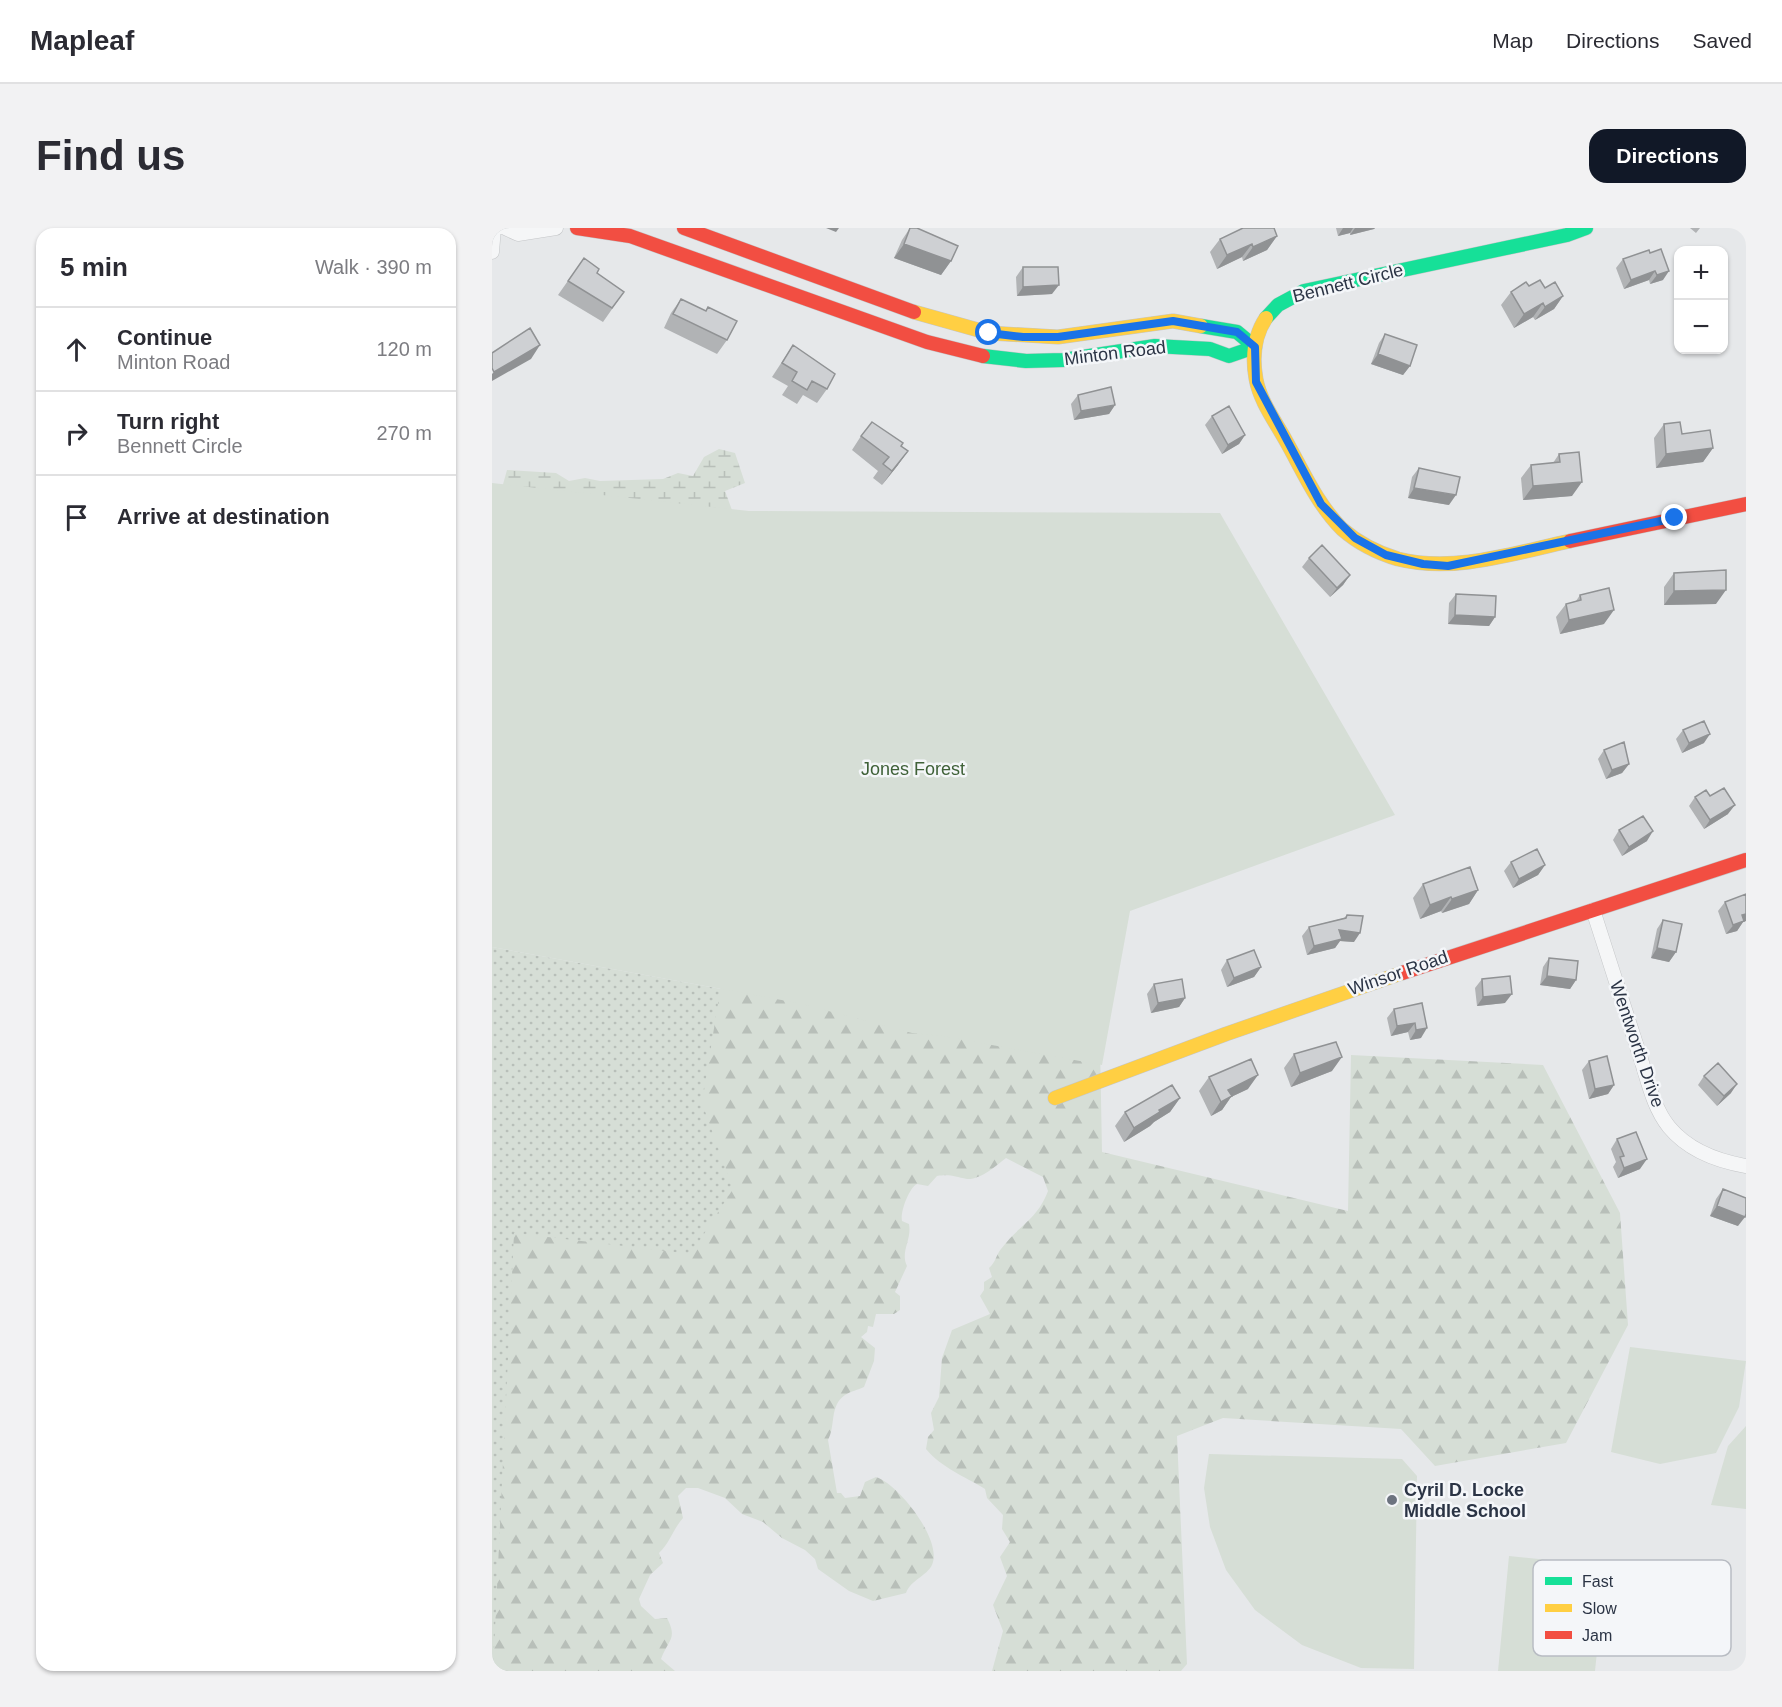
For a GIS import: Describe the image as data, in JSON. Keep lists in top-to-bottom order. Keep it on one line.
{"streets":{"street":["Bennett Circle","Minton Road","Winsor Road","Wentworth Drive"]},"crossings":[["Bennett Circle","Minton Road"],["Winsor Road","Wentworth Drive"]],"parks":["Jones Forest"],"places":["Cyril D. Locke Middle School"],"legend":["Fast","Slow","Jam"],"page":{"header":"Mapleaf","nav":["Map","Directions","Saved"],"buttons":"Directions","title":"Find us","heading":["5 min","Walk · 390 m"],"map_buttons":["+","−"],"list":[["Continue","Minton Road","120 m"],["Turn right","Bennett Circle","270 m"],"Arrive at destination"]}}
